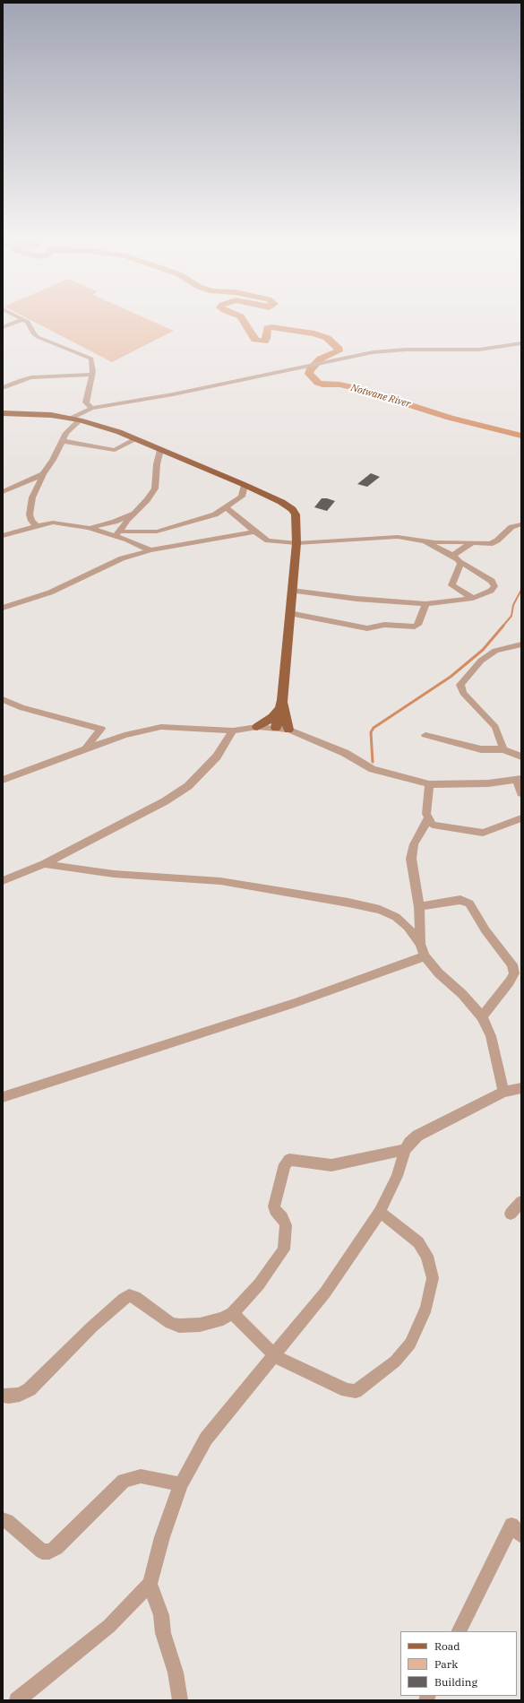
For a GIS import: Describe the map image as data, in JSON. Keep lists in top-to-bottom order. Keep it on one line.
{"water":["Notwane River"],"legend":["Road","Park","Building"]}
